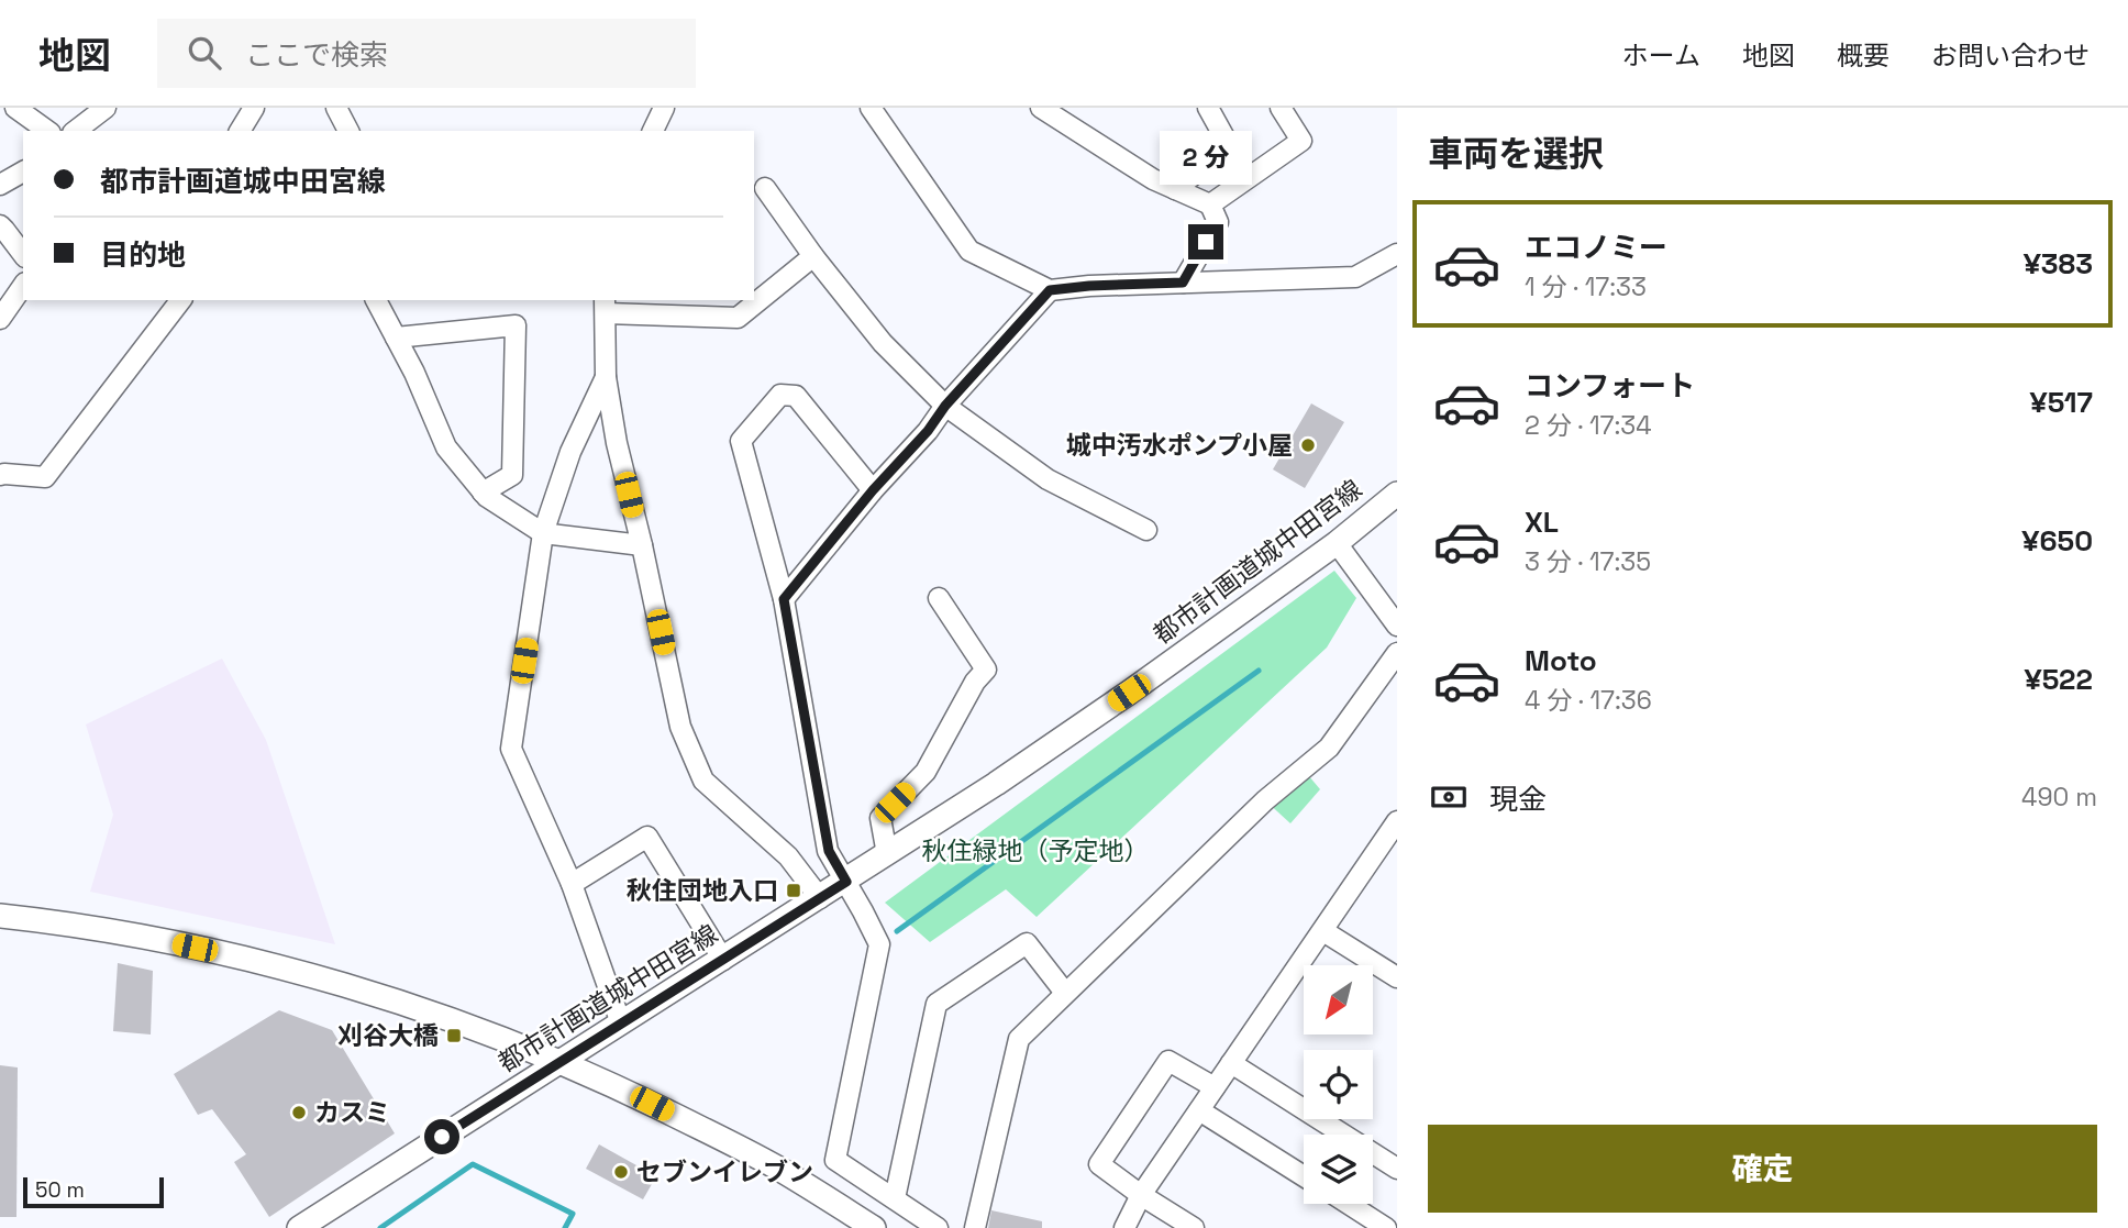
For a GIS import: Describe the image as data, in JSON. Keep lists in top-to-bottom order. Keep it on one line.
{"streets":{"street":["都市計画道城中田宮線"]},"parks":["秋住緑地（予定地）"],"places":{"other":["城中汚水ポンプ小屋","カスミ","セブンイレブン"],"transit":["秋住団地入口","刈谷大橋"]},"scale_bar":"50 m","north":"bottom left","page":{"header":"地図","search":"ここで検索","nav":["ホーム","地図","概要","お問い合わせ"],"heading":"車両を選択","bubble":"2 分","banner":["都市計画道城中田宮線","目的地"],"list":[{"name":"エコノミー","note":"1 分 · 17:33","value":"¥383"},{"name":"コンフォート","note":"2 分 · 17:34","value":"¥517"},{"name":"XL","note":"3 分 · 17:35","value":"¥650"},{"name":"Moto","note":"4 分 · 17:36","value":"¥522"}],"pay":["現金","490 m"],"buttons":"確定","scale":"50 m"}}
